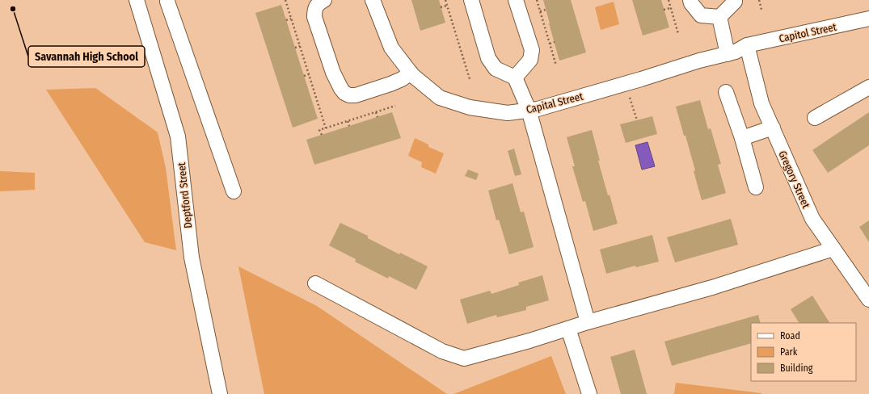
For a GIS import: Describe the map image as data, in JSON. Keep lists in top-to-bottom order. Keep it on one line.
{"streets":{"street":["Capitol Street","Capital Street","Gregory Street","Deptford Street"]},"crossings":[["Capitol Street","Capital Street"],["Capitol Street","Gregory Street"],["Capital Street","Gregory Street"]],"places":["Savannah High School"],"legend":["Road","Park","Building"]}
